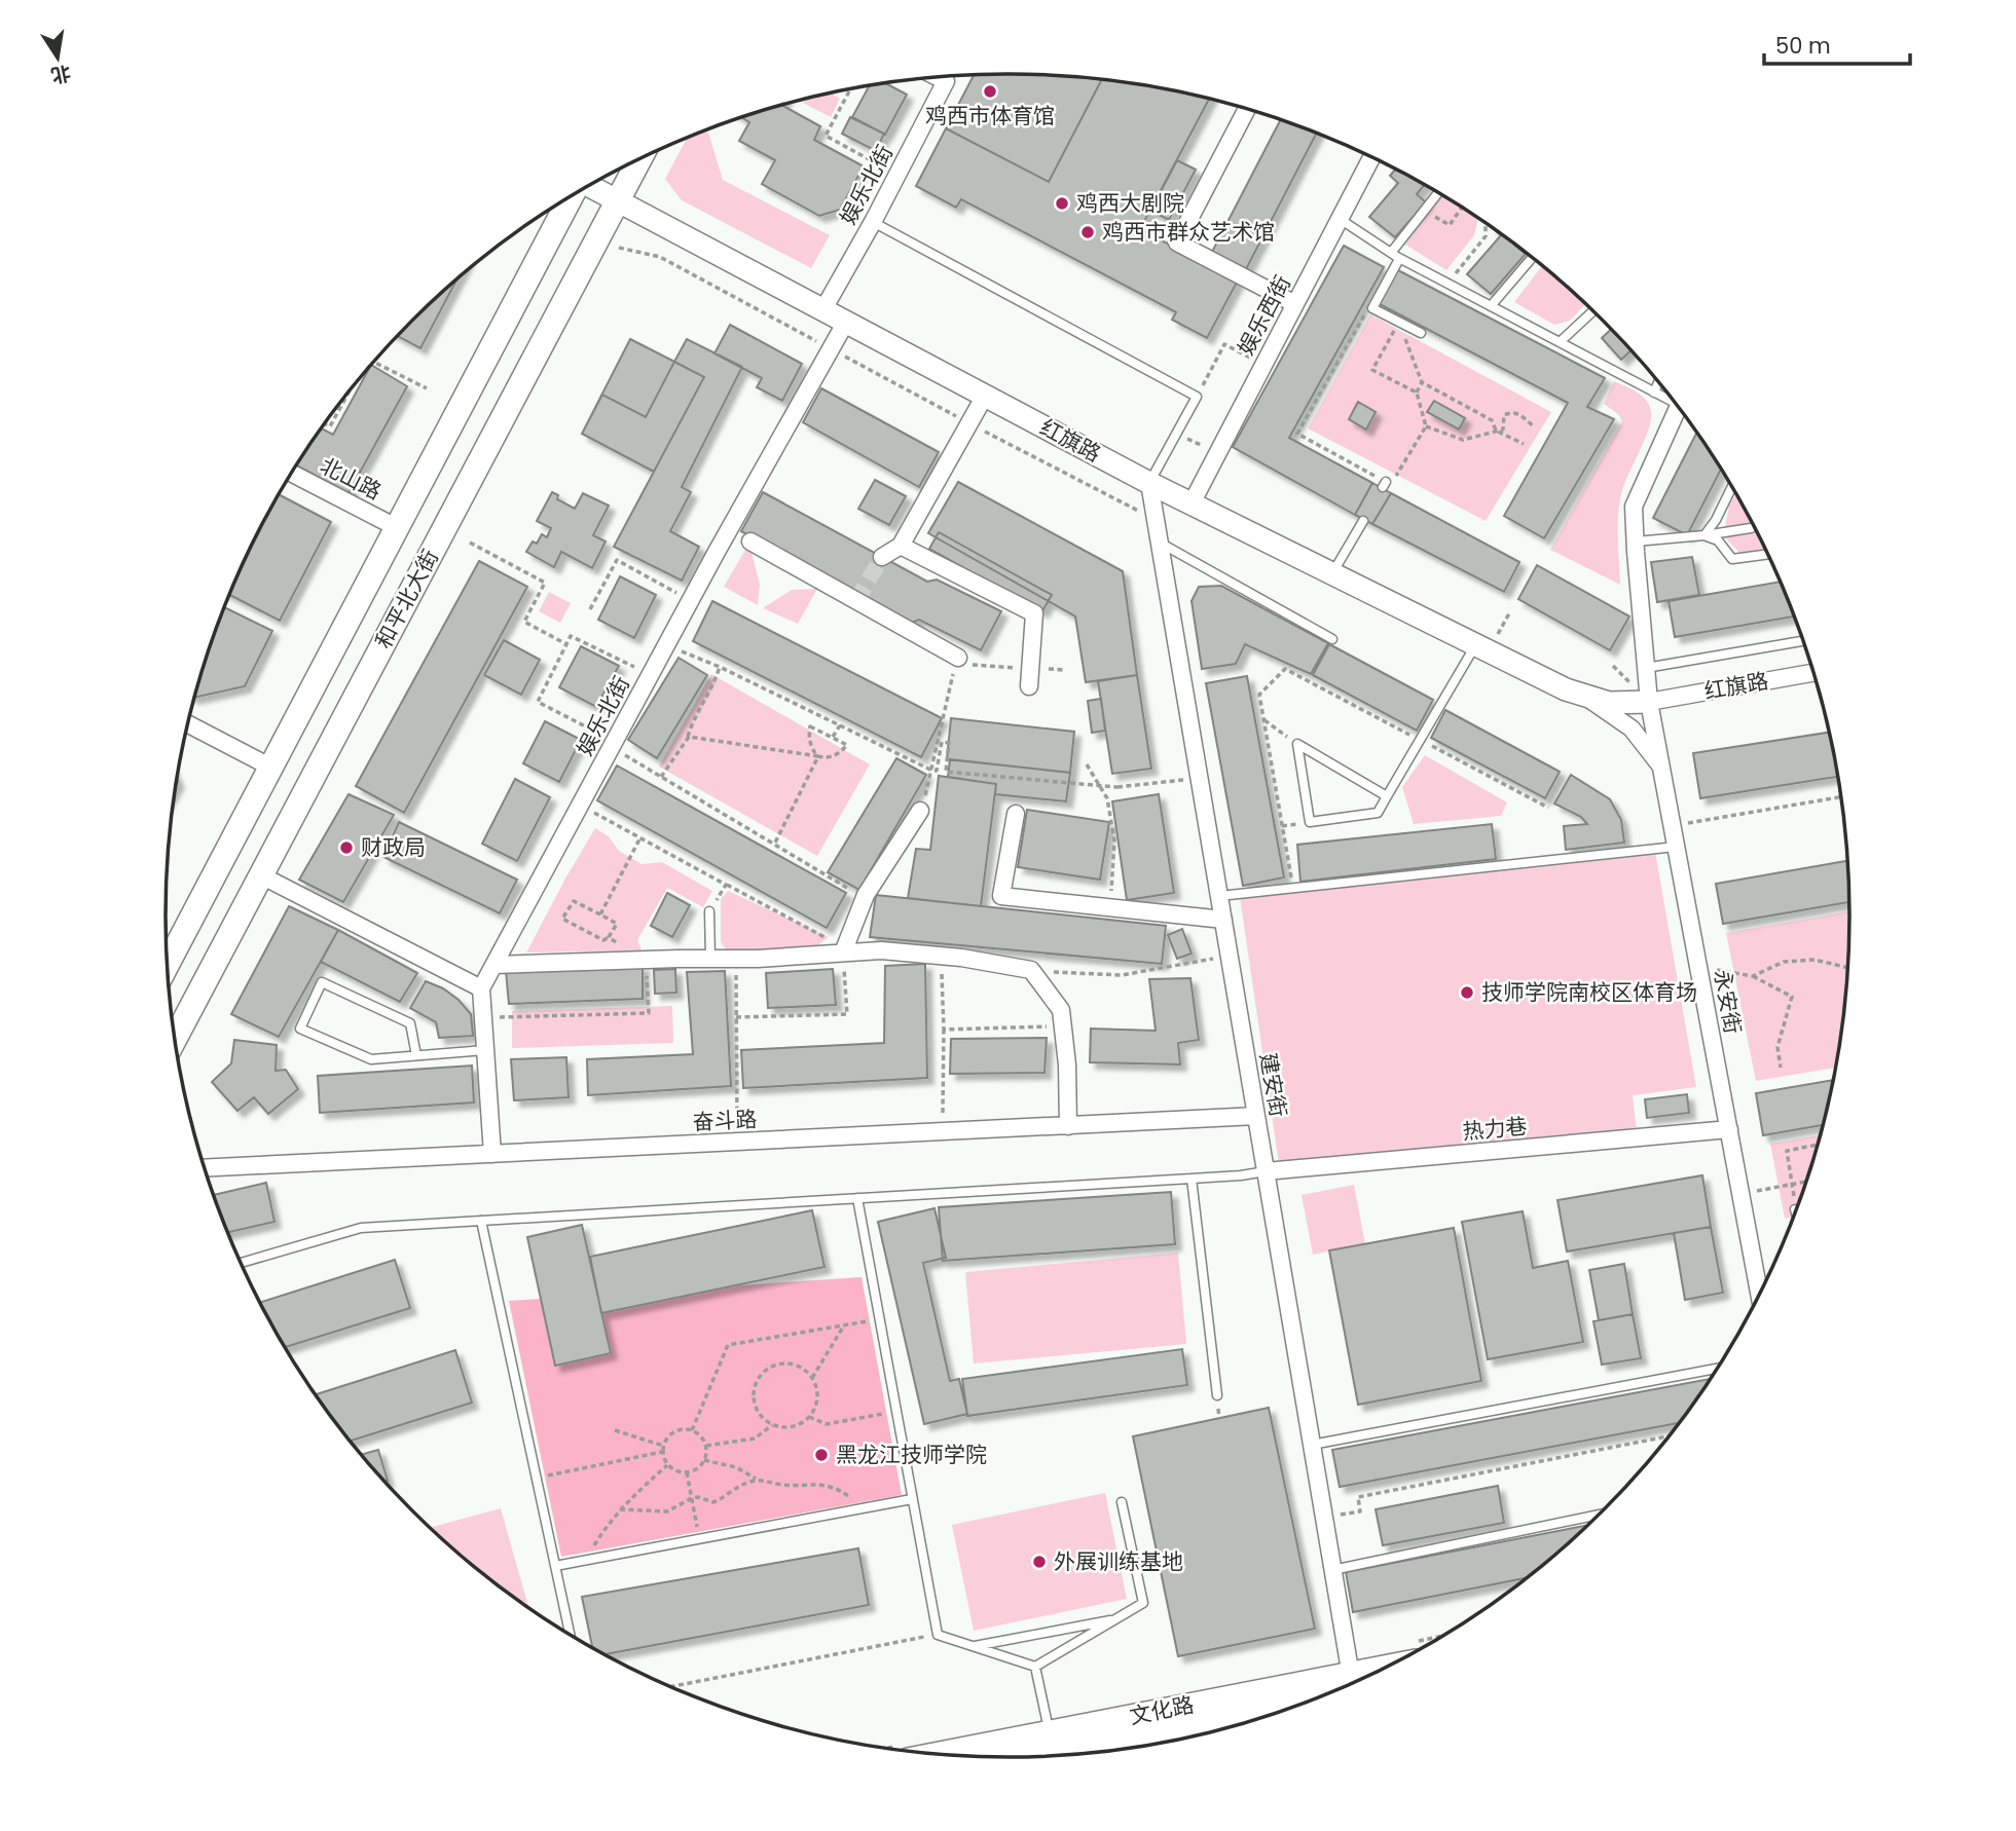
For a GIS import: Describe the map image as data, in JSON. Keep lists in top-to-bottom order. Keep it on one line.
{"streets":{"main road":["和平北大街","文化路"],"street":["娱乐北街","娱乐西街","红旗路","北山路","永安街","建安街","奋斗路","热力巷"]},"crossings":[["娱乐北街","红旗路"],["娱乐西街","红旗路"],["红旗路","和平北大街"],["红旗路","永安街"],["红旗路","建安街"],["北山路","和平北大街"],["永安街","热力巷"],["建安街","奋斗路"],["建安街","热力巷"]],"places":["鸡西市体育馆","鸡西大剧院","鸡西市群众艺术馆","财政局","技师学院南校区体育场","黑龙江技师学院","外展训练基地"],"scale_bar":"50 m","north":"bottom"}
